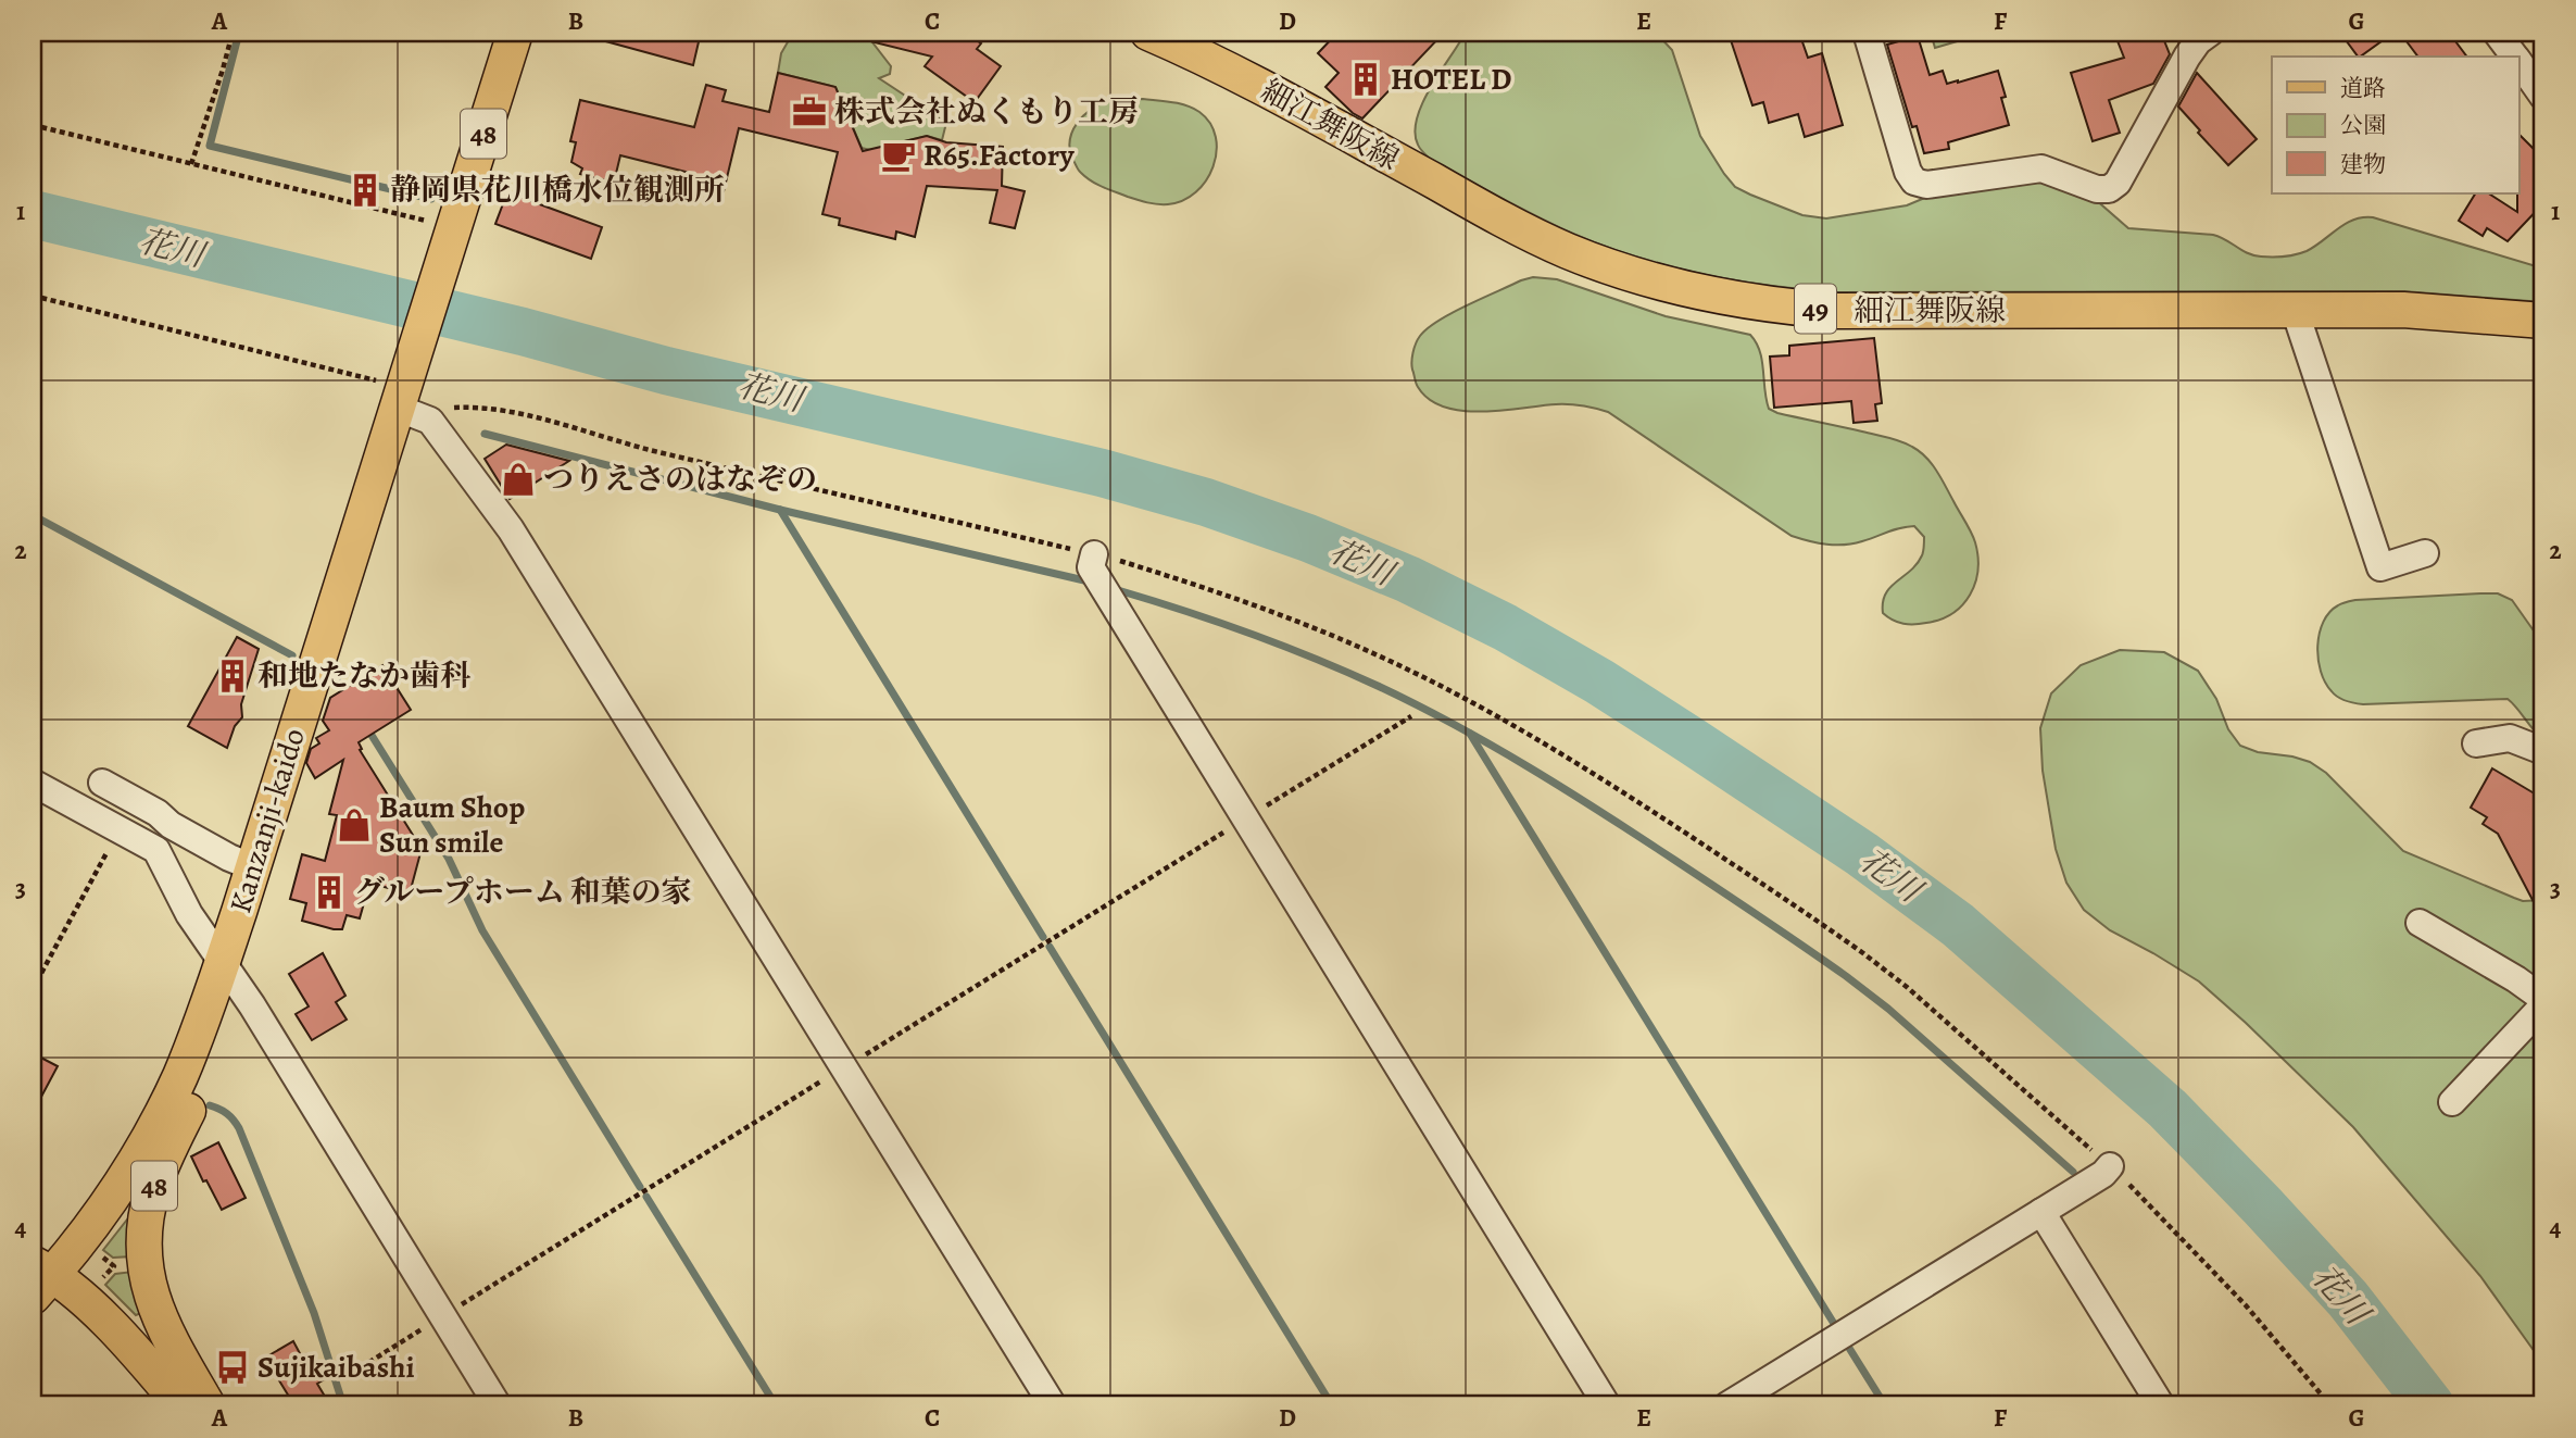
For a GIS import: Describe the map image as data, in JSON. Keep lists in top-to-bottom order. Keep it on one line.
{"streets":{"main road":["細江舞阪線","48","49","Kanzanji-kaido"]},"crossings":[["48","Kanzanji-kaido"]],"water":["花川"],"places":{"building":["HOTEL D","静岡県花川橋水位観測所","和地たなか歯科","グループホーム 和葉の家"],"office":["株式会社ぬくもり工房"],"cafe":["R65.Factory"],"shop":["つりえさのはなぞの","Baum Shop Sun smile"],"bus stop":["Sujikaibashi"]},"legend":["道路","公園","建物"],"grid":{"columns":["A","B","C","D","E","F","G"],"rows":["1","2","3","4"]}}
